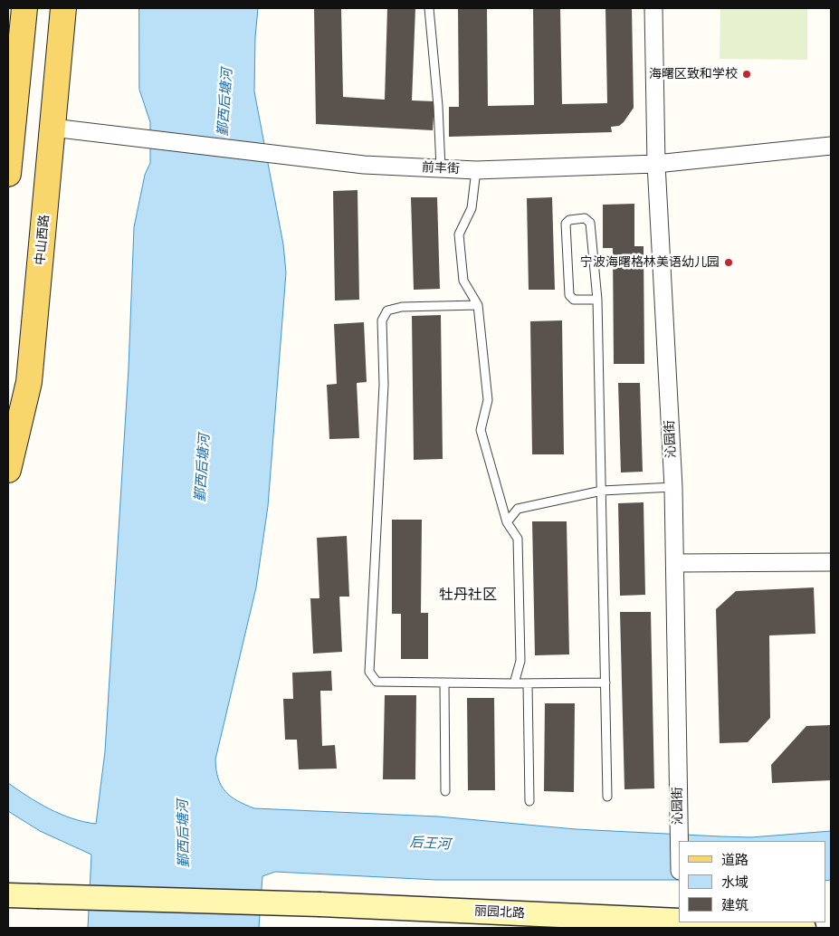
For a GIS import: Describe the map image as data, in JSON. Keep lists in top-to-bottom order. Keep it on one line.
{"streets":{"main road":["中山西路","丽园北路"],"street":["前丰街","沁园街"]},"crossings":[["前丰街","中山西路"],["前丰街","沁园街"]],"districts":["牡丹社区"],"water":["鄞西后塘河","后王河"],"places":["海曙区致和学校","宁波海曙格林美语幼儿园"],"legend":["道路","水域","建筑"]}
